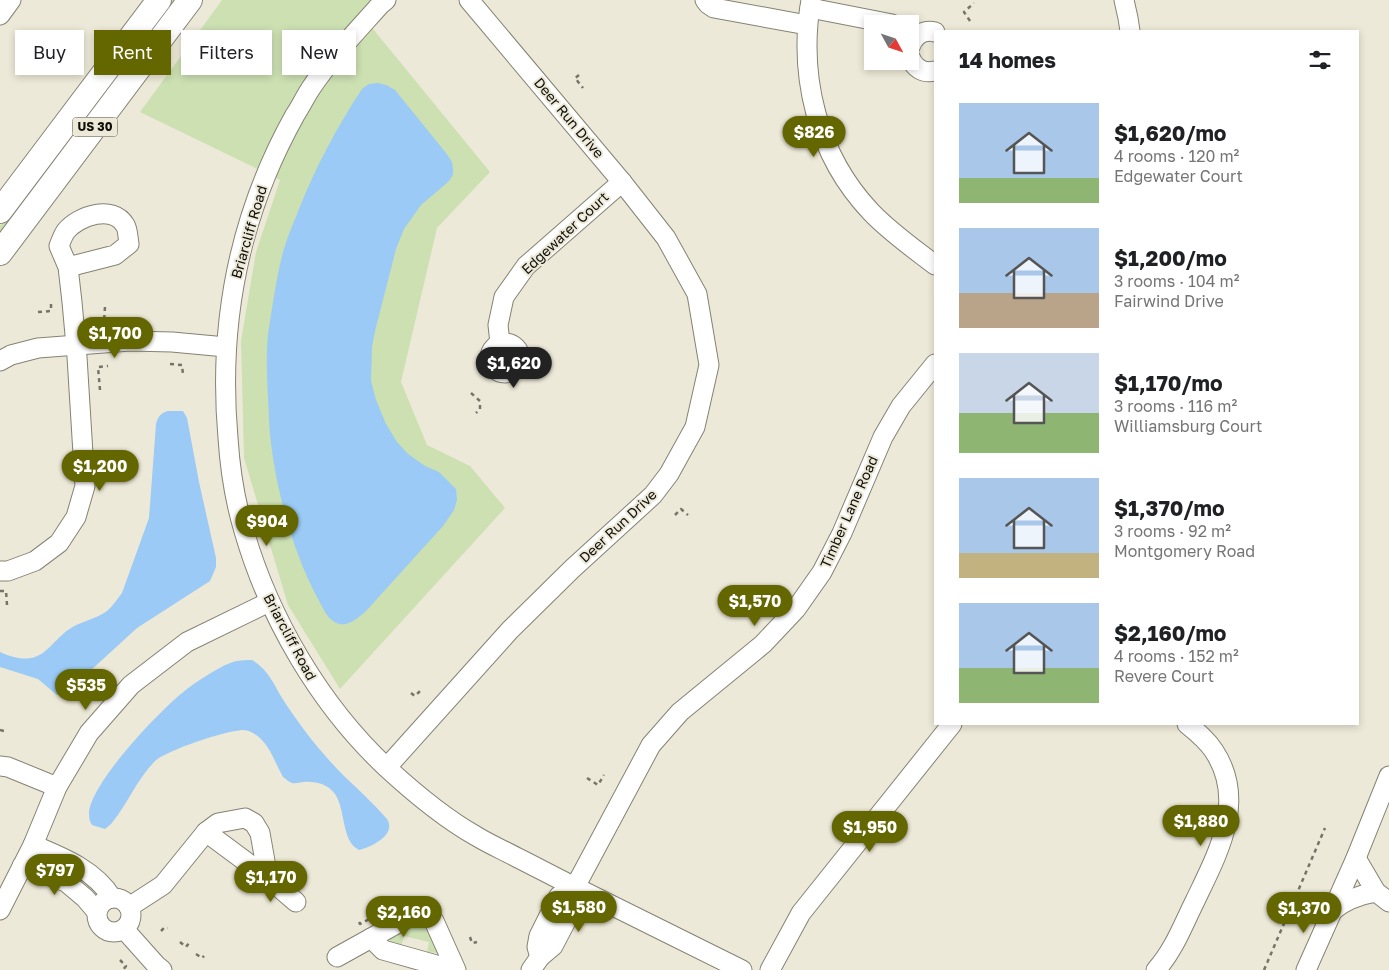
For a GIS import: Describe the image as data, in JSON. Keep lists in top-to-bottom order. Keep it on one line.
{"streets":{"main road":["US 30"],"street":["Deer Run Drive","Briarcliff Road","Edgewater Court","Timber Lane Road"]},"crossings":[["Deer Run Drive","Briarcliff Road"],["Deer Run Drive","Edgewater Court"],["Briarcliff Road","Timber Lane Road"]],"north":"bottom right","page":{"chip":["Buy","Rent","Filters","New"],"heading":"14 homes","list":[{"name":"$1,620/mo","note":"4 rooms · 120 m² · Edgewater Court"},{"name":"$1,200/mo","note":"3 rooms · 104 m² · Fairwind Drive"},{"name":"$1,170/mo","note":"3 rooms · 116 m² · Williamsburg Court"},{"name":"$1,370/mo","note":"3 rooms · 92 m² · Montgomery Road"},{"name":"$2,160/mo","note":"4 rooms · 152 m² · Revere Court"}],"price":["$826","$1,700","$1,620","$1,200","$904","$1,570","$535","$1,880","$1,950","$797","$1,170","$1,580","$1,370","$2,160"]}}
